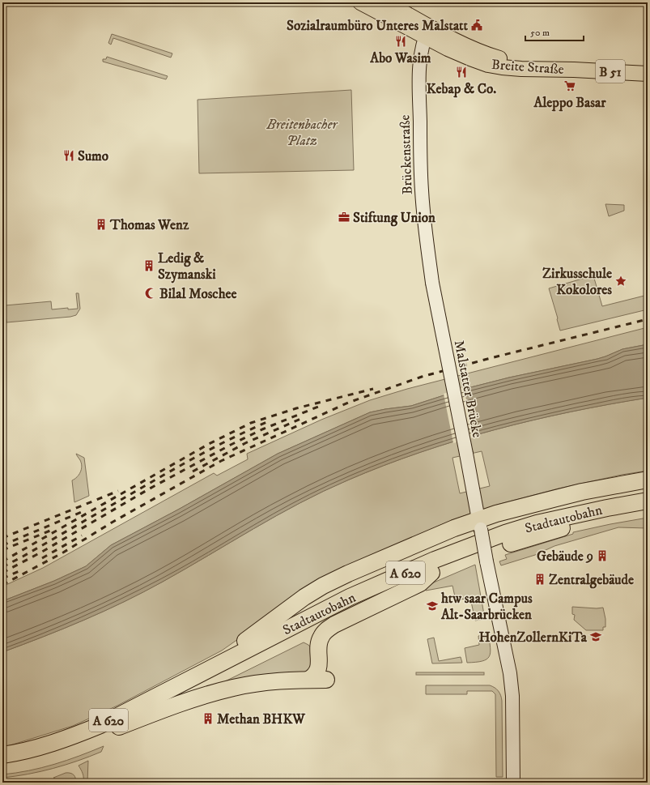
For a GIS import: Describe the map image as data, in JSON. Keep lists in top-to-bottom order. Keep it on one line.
{"streets":{"highway":["Stadtautobahn","A 620"],"main road":["Breite Straße","B 51","Brückenstraße","Malstatter Brücke"]},"crossings":[["Breite Straße","Brückenstraße"],["Brückenstraße","Malstatter Brücke"]],"parks":["Breitenbacher Platz"],"places":{"public building":["Sozialraumbüro Unteres Malstatt"],"restaurant":["Abo Wasim","Kebap & Co.","Sumo"],"supermarket":["Aleppo Basar"],"office":["Stiftung Union"],"building":["Thomas Wenz","Ledig & Szymanski","Gebäude 9","Zentralgebäude","Methan BHKW"],"place":["Zirkusschule Kokolores"],"mosque":["Bilal Moschee"],"school or university":["htw saar Campus Alt-Saarbrücken","HohenZollernKiTa"]},"scale_bar":"50 m"}
